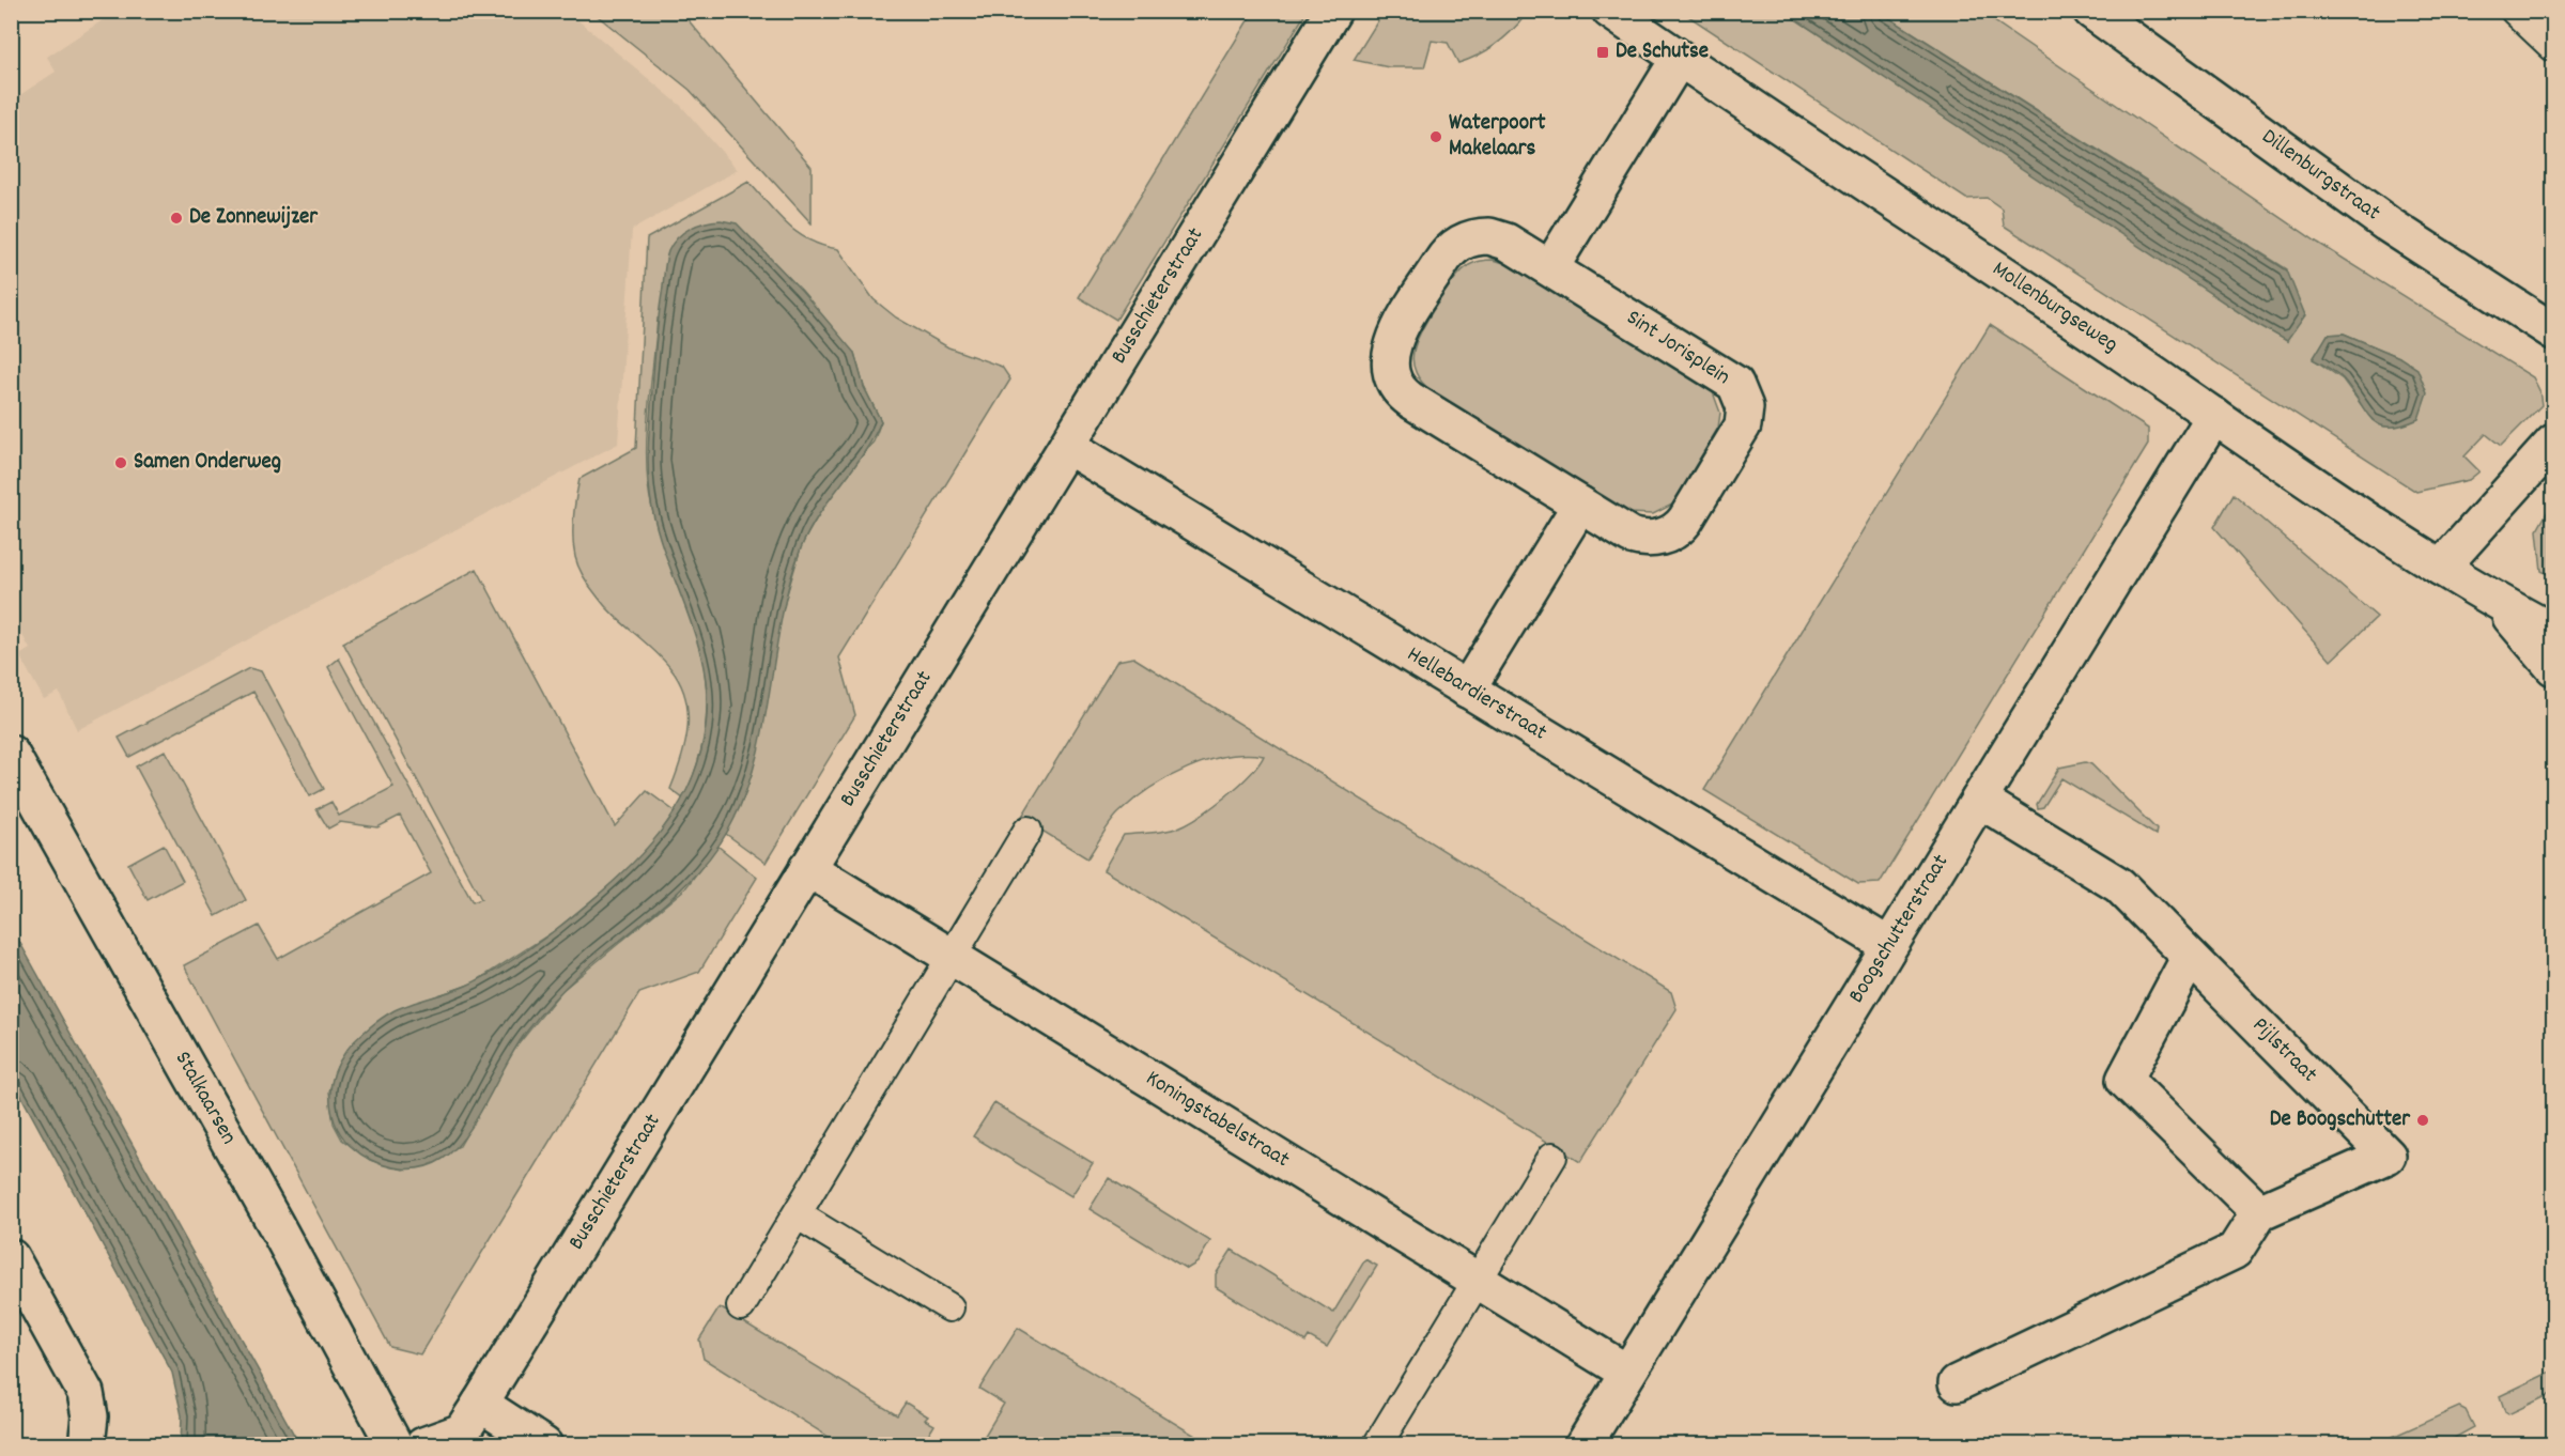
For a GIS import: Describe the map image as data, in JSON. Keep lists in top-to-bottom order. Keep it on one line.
{"streets":{"street":["Dillenburgstraat","Busschieterstraat","Mollenburgseweg","Sint Jorisplein","Hellebardierstraat","Boogschutterstraat","Pijlstraat","Stalkaarsen","Koningstabelstraat"]},"crossings":[["Busschieterstraat","Hellebardierstraat"],["Busschieterstraat","Koningstabelstraat"],["Mollenburgseweg","Boogschutterstraat"],["Hellebardierstraat","Boogschutterstraat"],["Boogschutterstraat","Pijlstraat"],["Boogschutterstraat","Koningstabelstraat"]],"places":{"transit":["De Schutse"],"other":["Waterpoort Makelaars","De Zonnewijzer","Samen Onderweg","De Boogschutter"]}}
